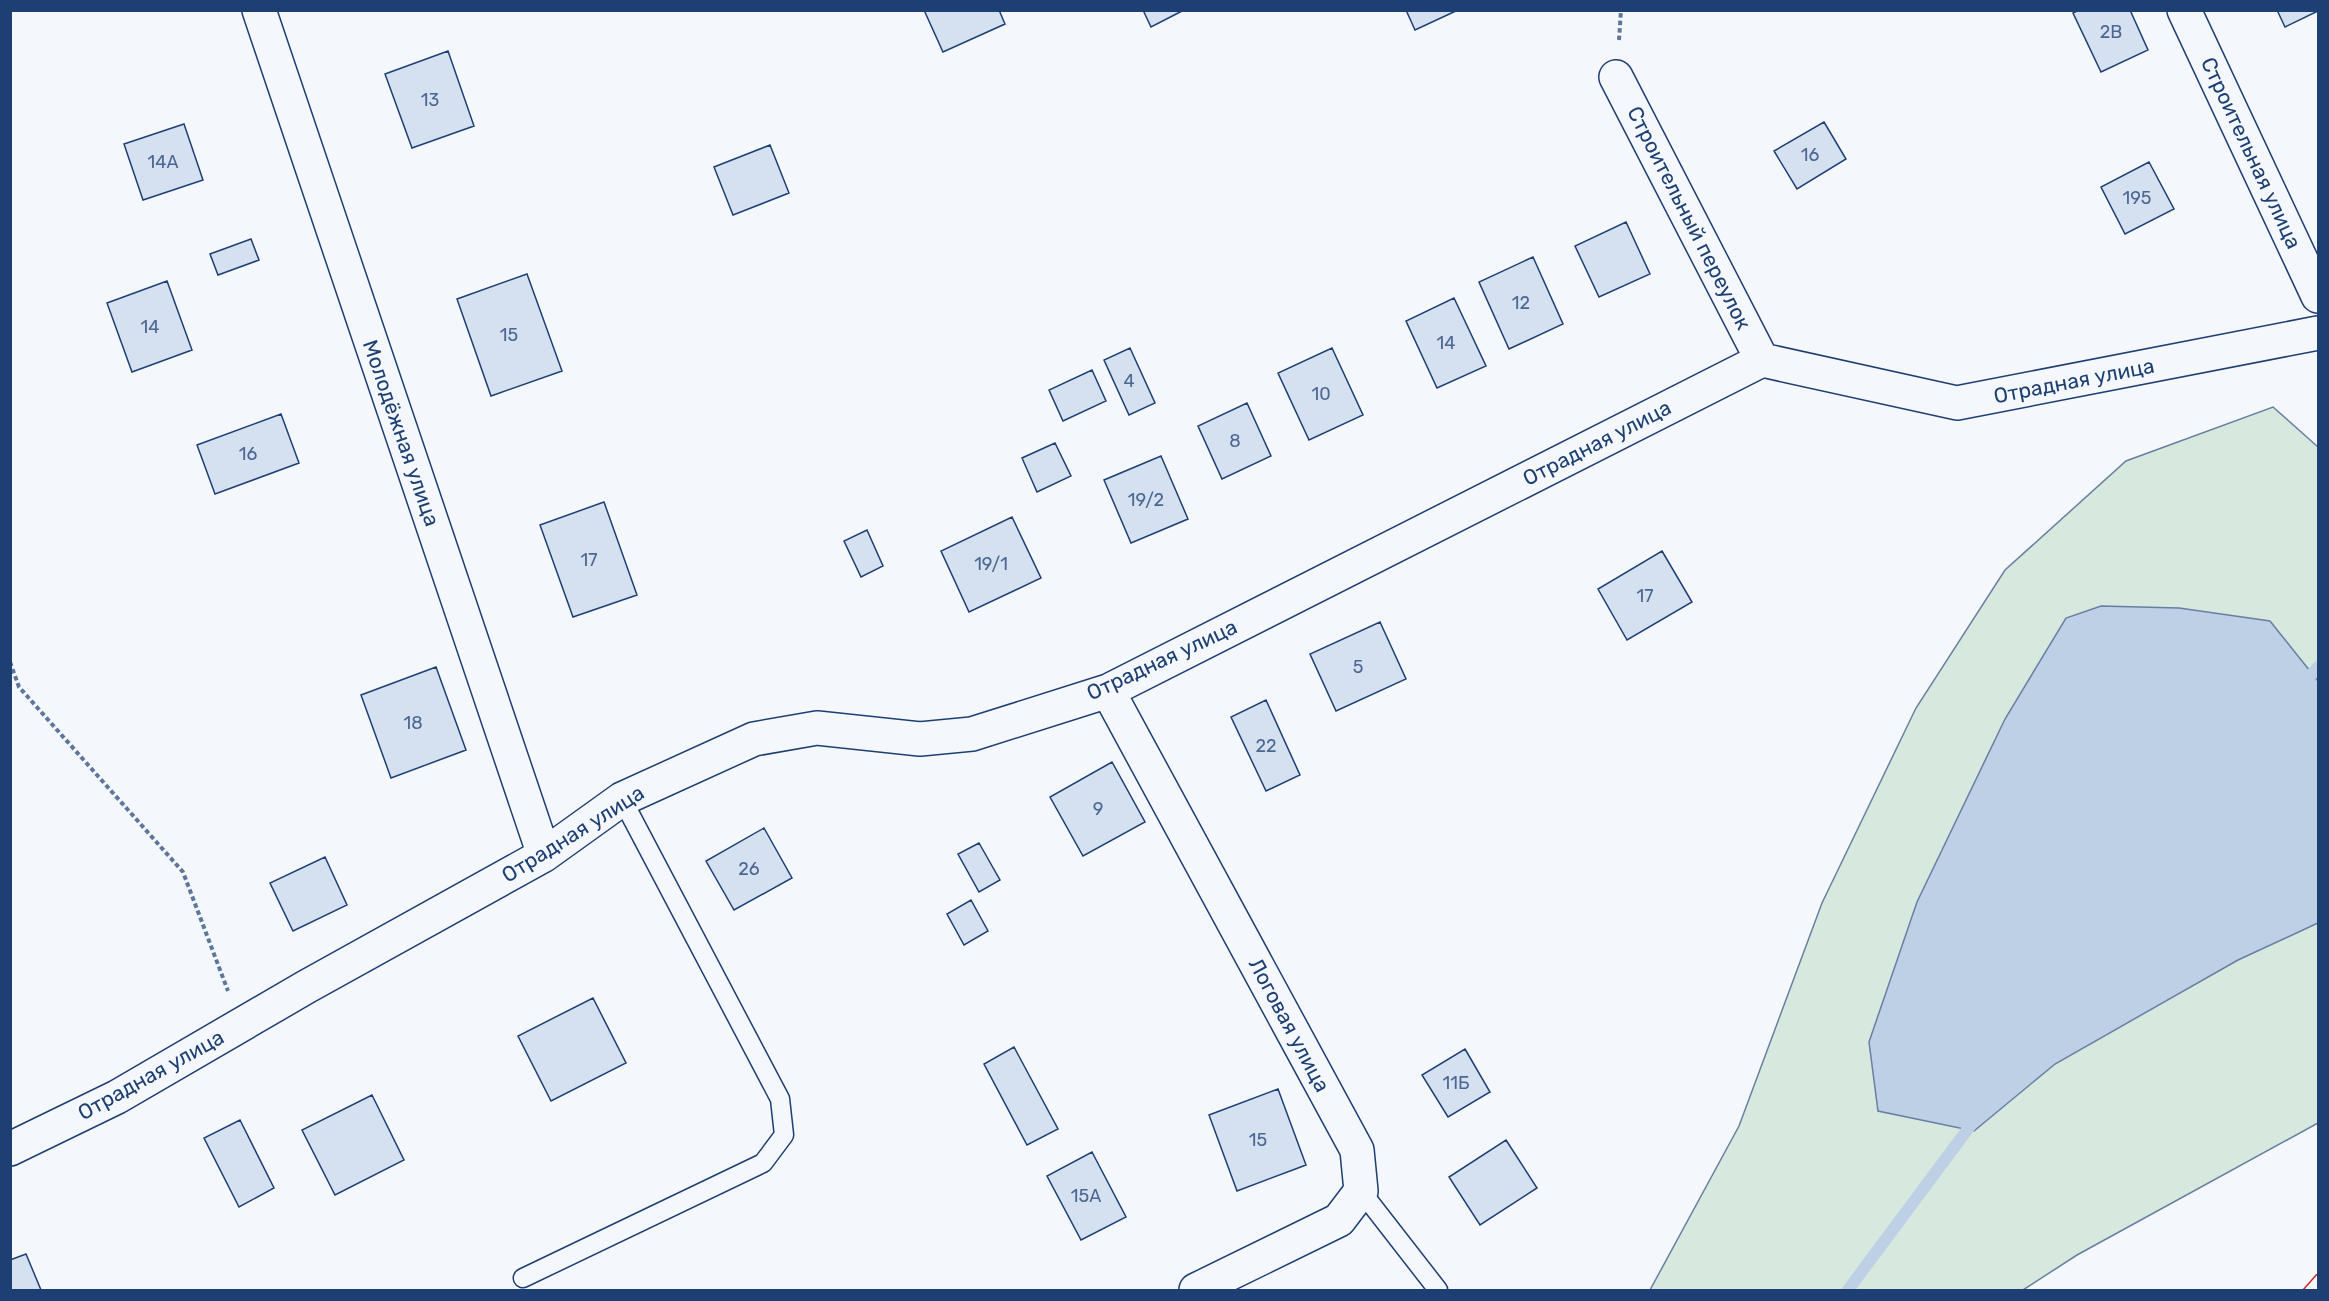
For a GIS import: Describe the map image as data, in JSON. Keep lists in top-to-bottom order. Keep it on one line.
{"streets":{"street":["Строительная улица","Строительный переулок","Отрадная улица","Молодёжная улица","Логовая улица"]},"crossings":[["Строительный переулок","Отрадная улица"],["Отрадная улица","Молодёжная улица"],["Отрадная улица","Логовая улица"]],"house_numbers":["2В","13","16","14А","195","12","14","15","14","4","10","8","16","19/2","17","19/1","17","5","18","22","9","26","11Б","15","15А"]}
